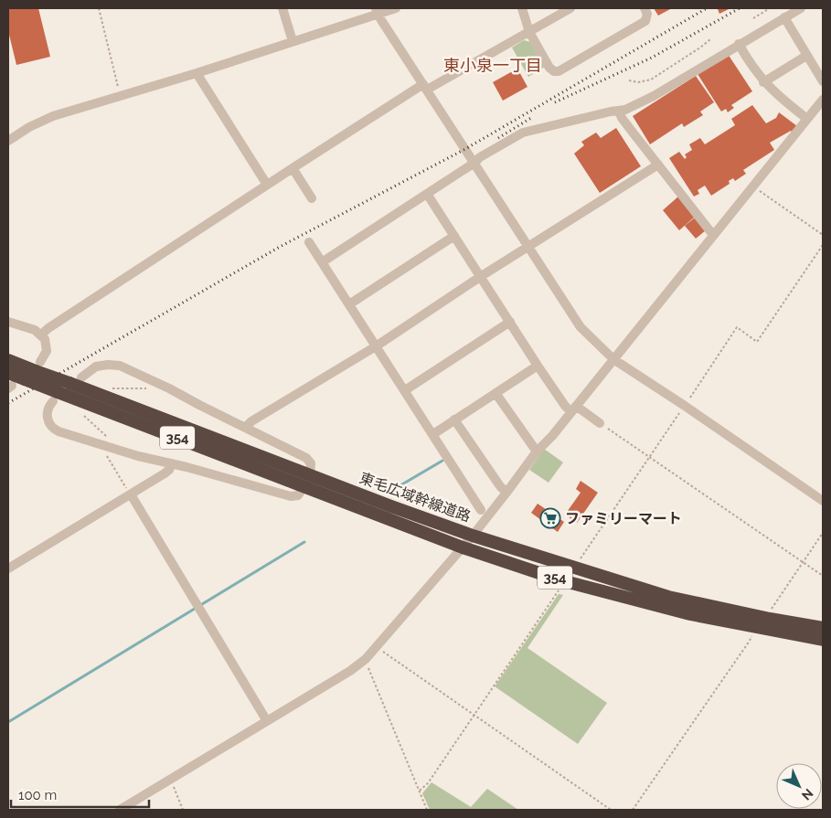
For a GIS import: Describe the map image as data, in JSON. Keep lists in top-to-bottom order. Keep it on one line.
{"streets":{"highway":["354","東毛広域幹線道路"]},"districts":["東小泉一丁目"],"places":{"supermarket":["ファミリーマート"]},"scale_bar":"100 m","north":"bottom right"}
